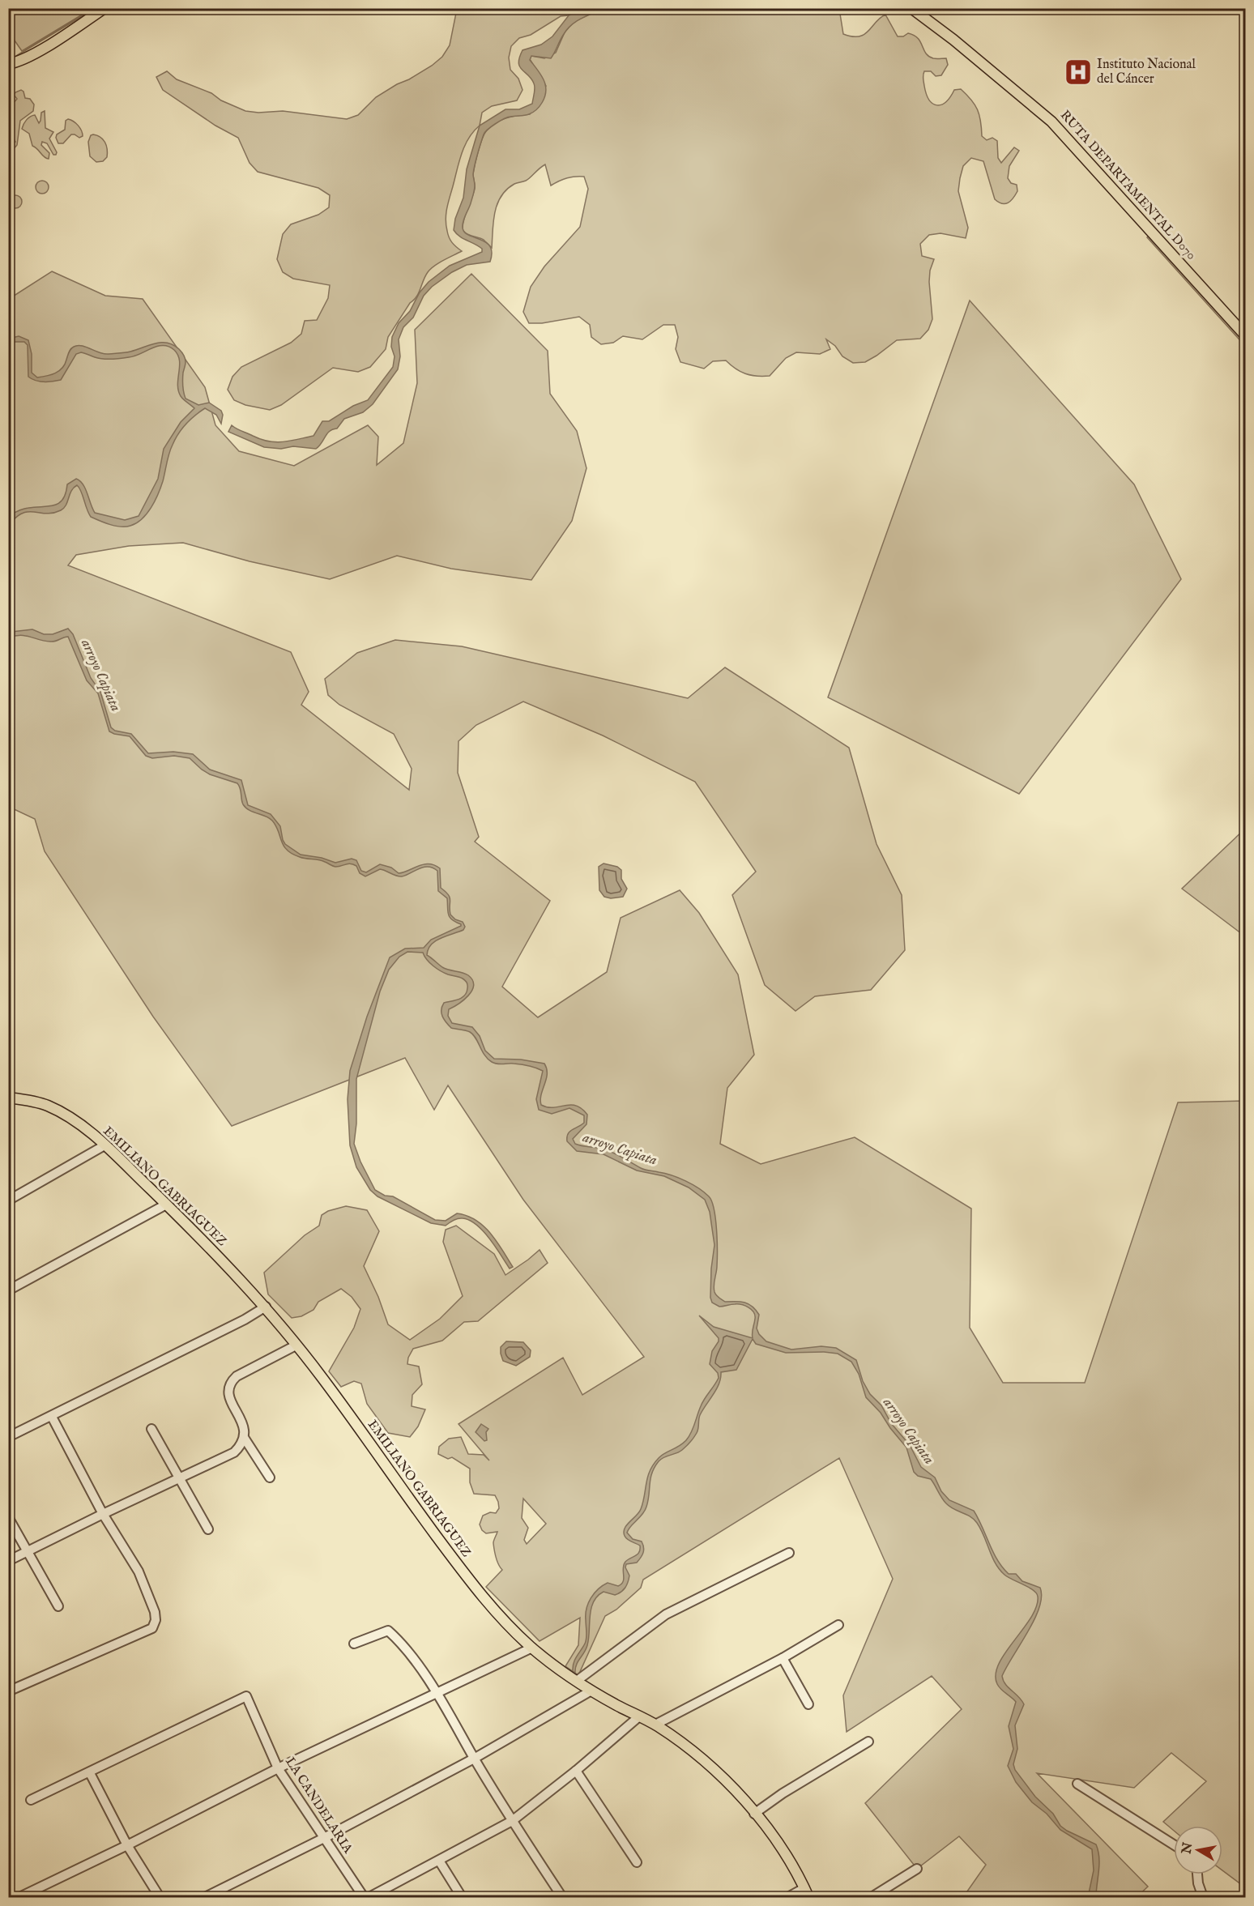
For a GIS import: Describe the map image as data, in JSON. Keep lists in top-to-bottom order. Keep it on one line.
{"streets":{"main road":["RUTA DEPARTAMENTAL D070","EMILIANO GABRIAGUEZ"],"street":["LA CANDELARIA"]},"water":["arroyo Capiata"],"places":{"hospital":["Instituto Nacional del Cáncer"]},"north":"left"}
